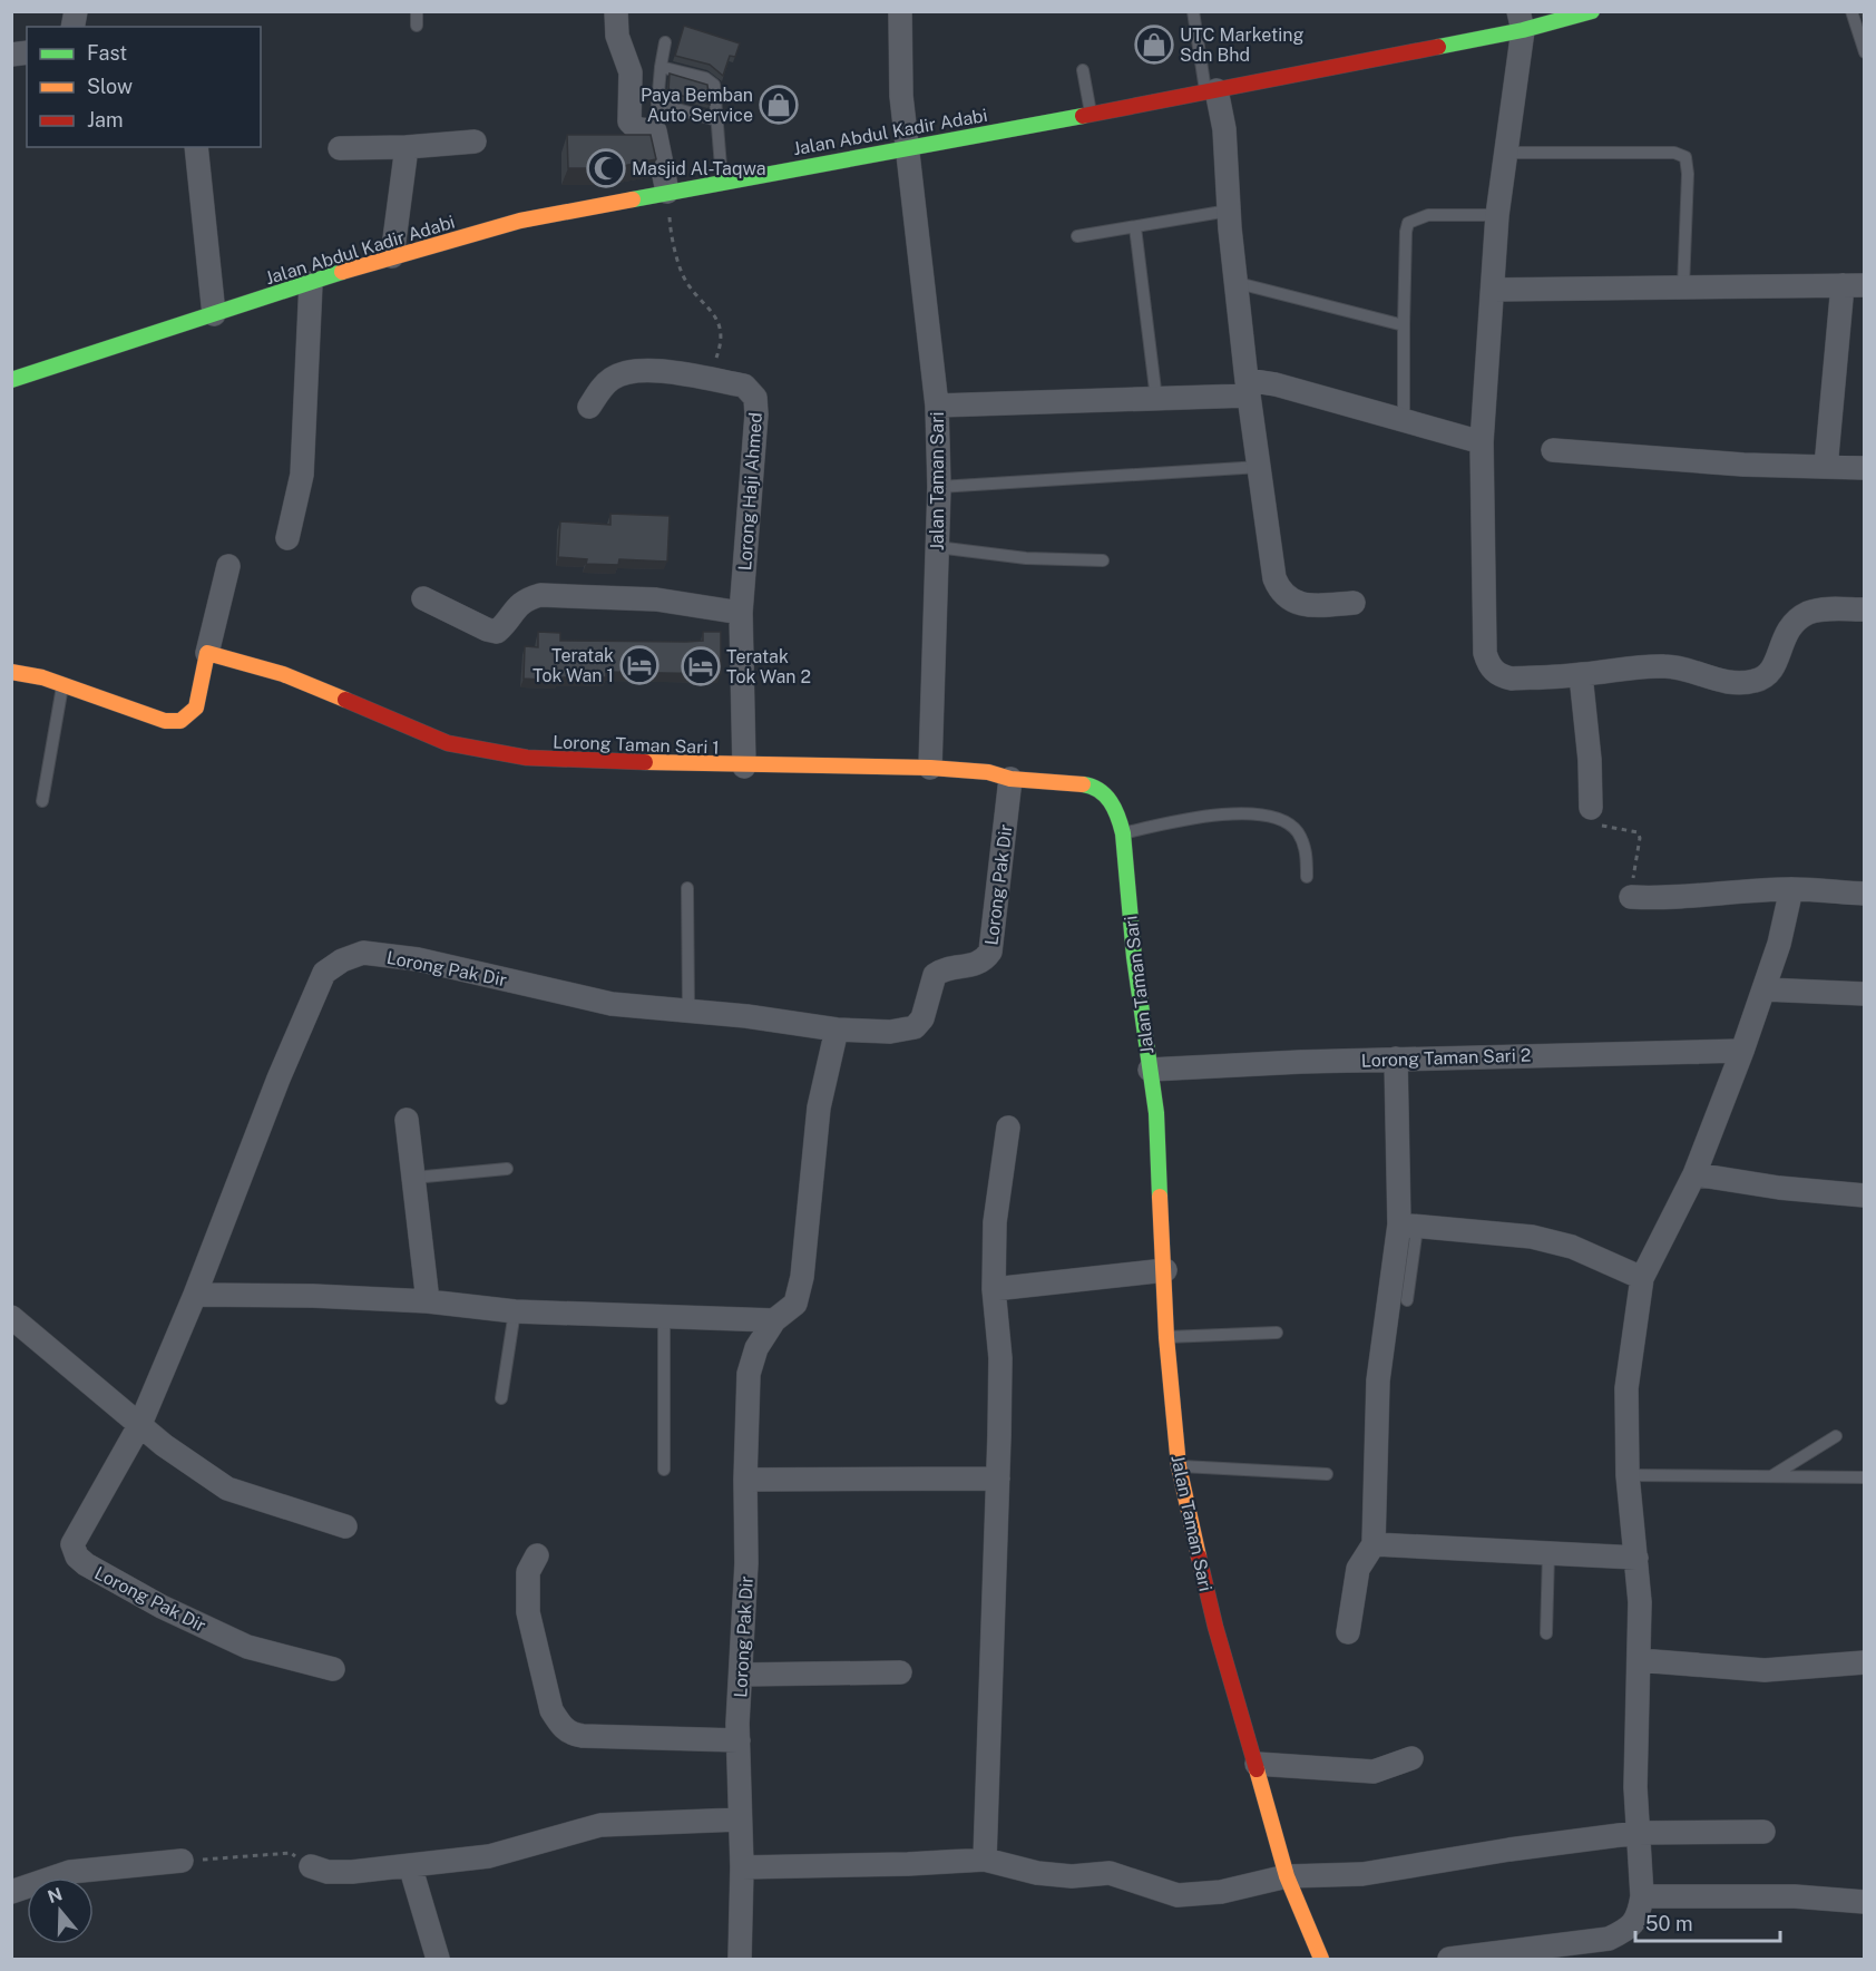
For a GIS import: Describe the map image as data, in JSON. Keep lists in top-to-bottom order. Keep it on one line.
{"streets":{"street":["Jalan Abdul Kadir Adabi","Jalan Taman Sari","Lorong Haji Ahmed","Lorong Taman Sari 1","Lorong Pak Dir","Lorong Taman Sari 2"]},"crossings":[["Jalan Abdul Kadir Adabi","Jalan Taman Sari"],["Jalan Taman Sari","Lorong Taman Sari 1"],["Jalan Taman Sari","Lorong Pak Dir"],["Jalan Taman Sari","Lorong Taman Sari 2"],["Lorong Haji Ahmed","Lorong Taman Sari 1"]],"places":{"shop":["UTC Marketing Sdn Bhd","Paya Bemban Auto Service"],"mosque":["Masjid Al-Taqwa"],"hotel":["Teratak Tok Wan 1","Teratak Tok Wan 2"]},"legend":["Fast","Slow","Jam"],"scale_bar":"50 m","north":"top"}
